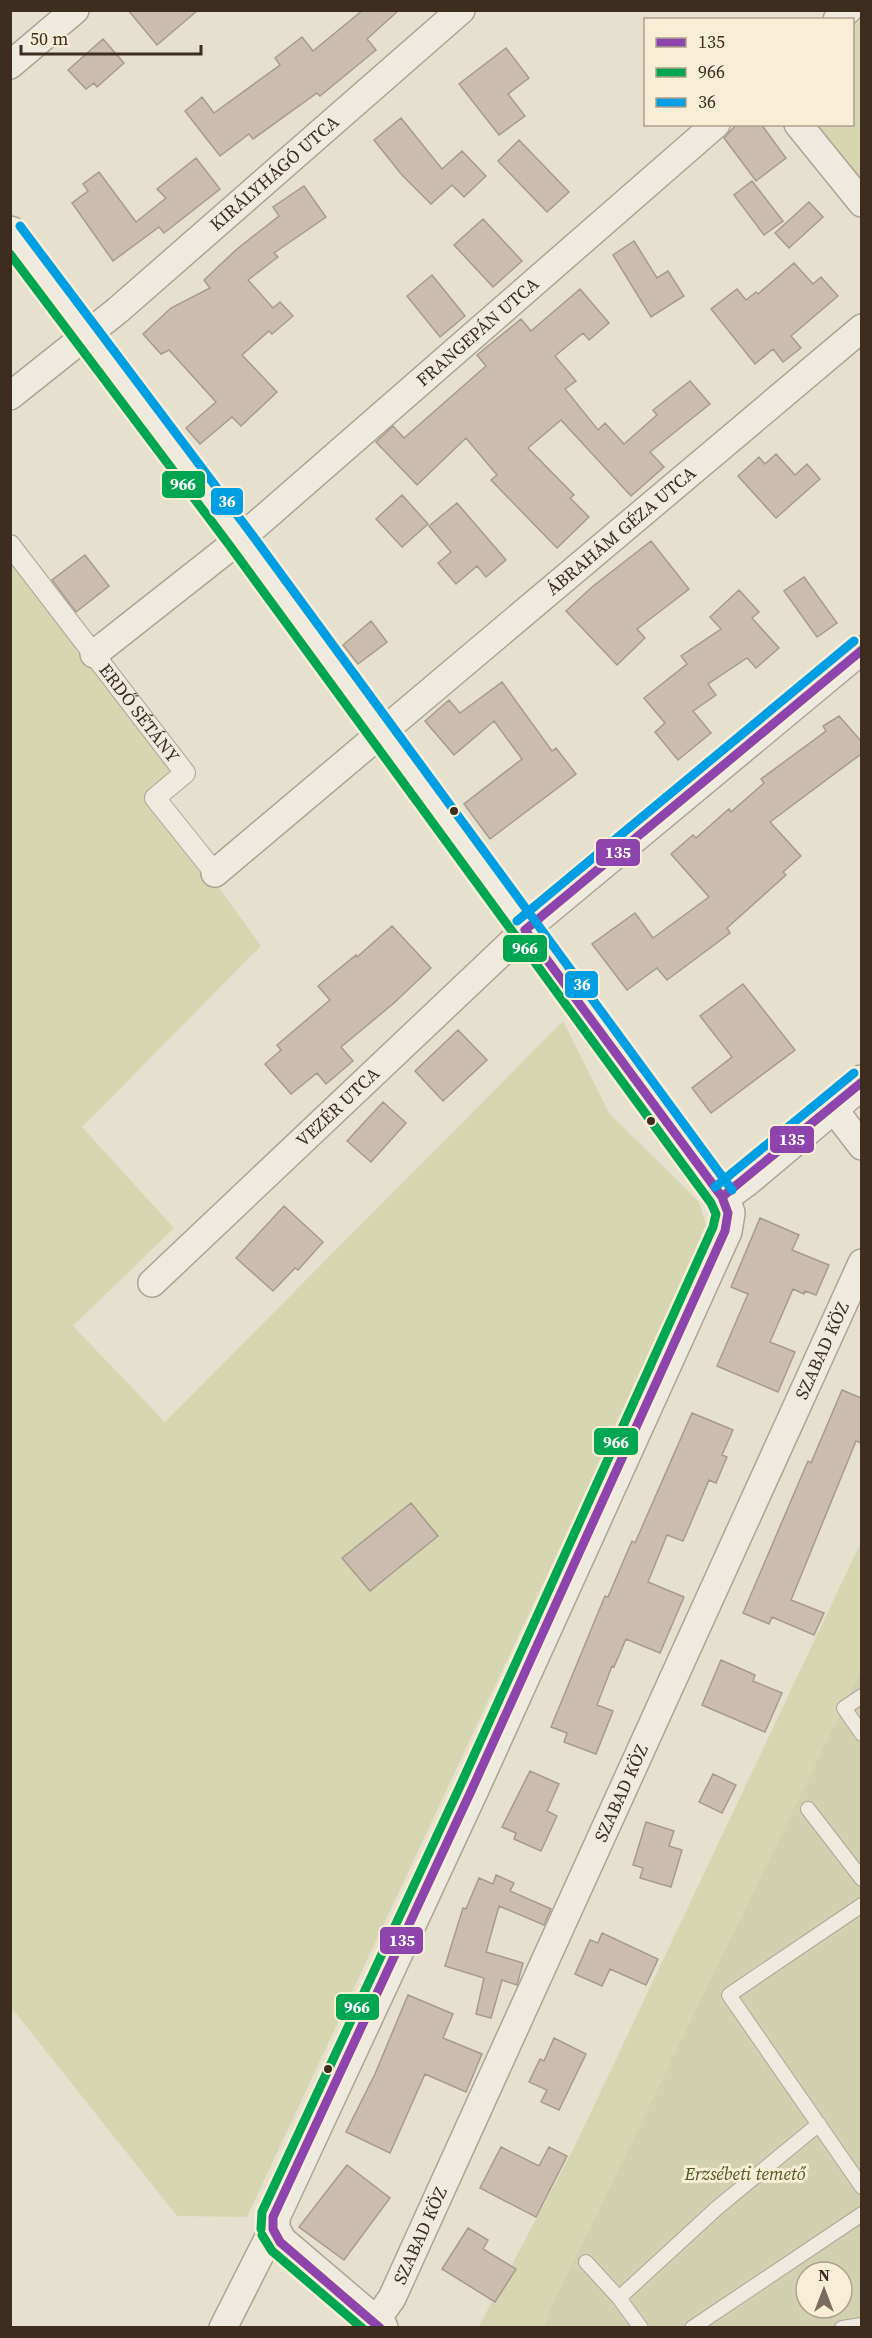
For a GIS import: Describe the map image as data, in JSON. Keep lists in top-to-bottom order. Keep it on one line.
{"streets":{"street":["KIRÁLYHÁGÓ UTCA","FRANGEPÁN UTCA","ÁBRAHÁM GÉZA UTCA","ERDŐ SÉTÁNY","VEZÉR UTCA","SZABAD KÖZ"]},"crossings":[["FRANGEPÁN UTCA","ERDŐ SÉTÁNY"],["ÁBRAHÁM GÉZA UTCA","ERDŐ SÉTÁNY"]],"parks":["Erzsébeti temető"],"lines":["transit line 36","transit line 966","transit line 135"],"legend":["135","966","36"],"scale_bar":"50 m","north":"top"}
